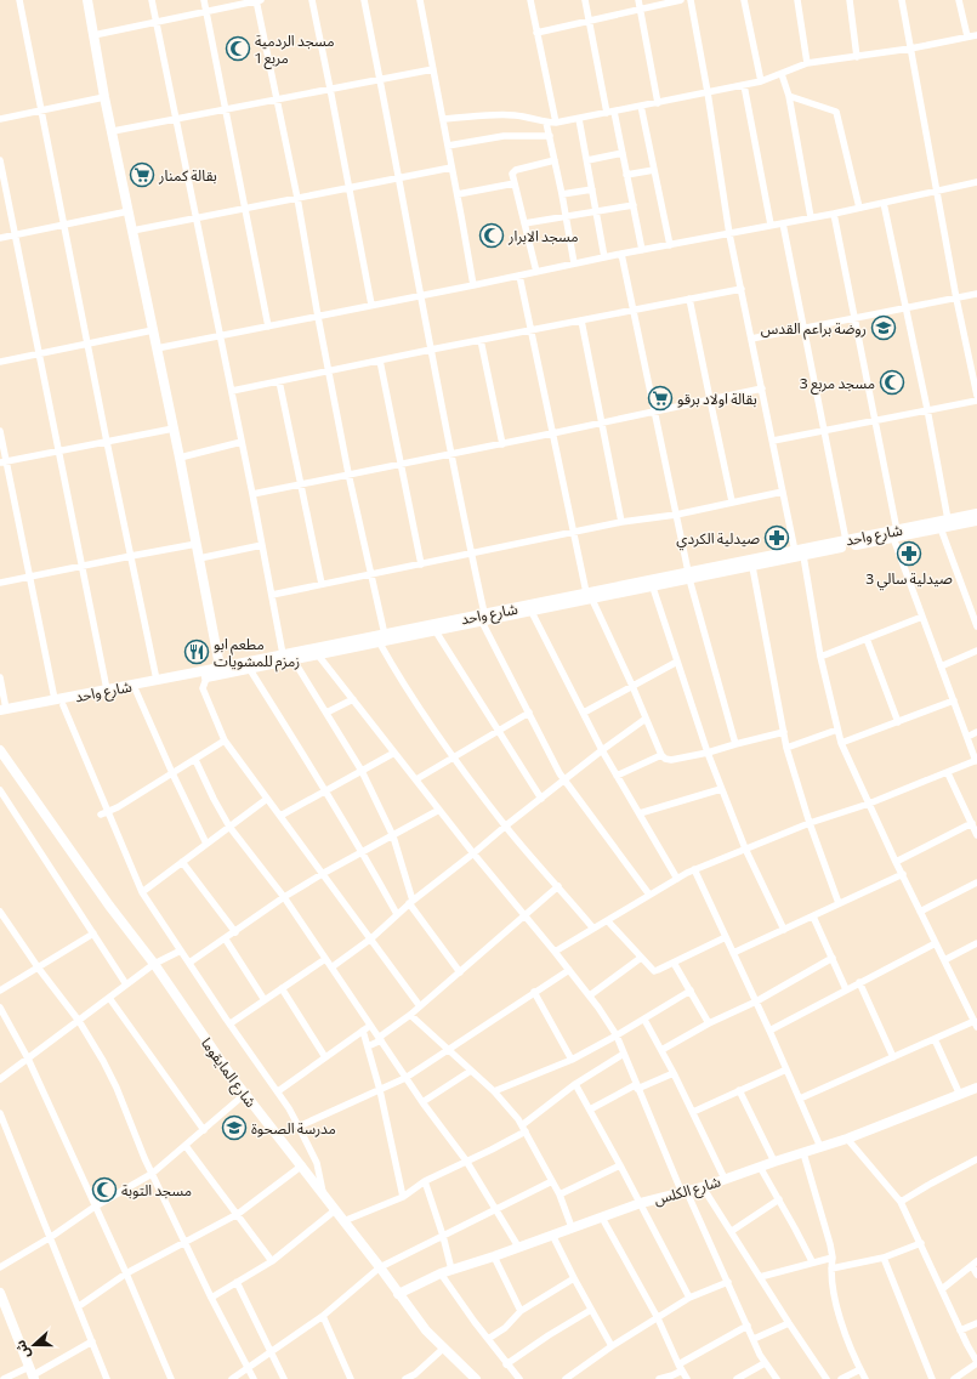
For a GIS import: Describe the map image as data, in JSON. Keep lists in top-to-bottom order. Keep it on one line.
{"streets":{"street":["شارع واحد","شارع المايقوما","شارع الكلس"]},"crossings":[["شارع المايقوما","شارع الكلس"]],"places":{"mosque":["مسجد الردمية مربع 1","مسجد الابرار","مسجد مربع 3","مسجد التوبة"],"supermarket":["بقالة كمنار","بقالة اولاد برقو"],"school or university":["روضة براعم القدس","مدرسة الصحوة"],"pharmacy":["صيدلية الكردي","صيدلية سالي 3"],"restaurant":["مطعم ابو زمزم للمشويات"]},"north":"left"}
